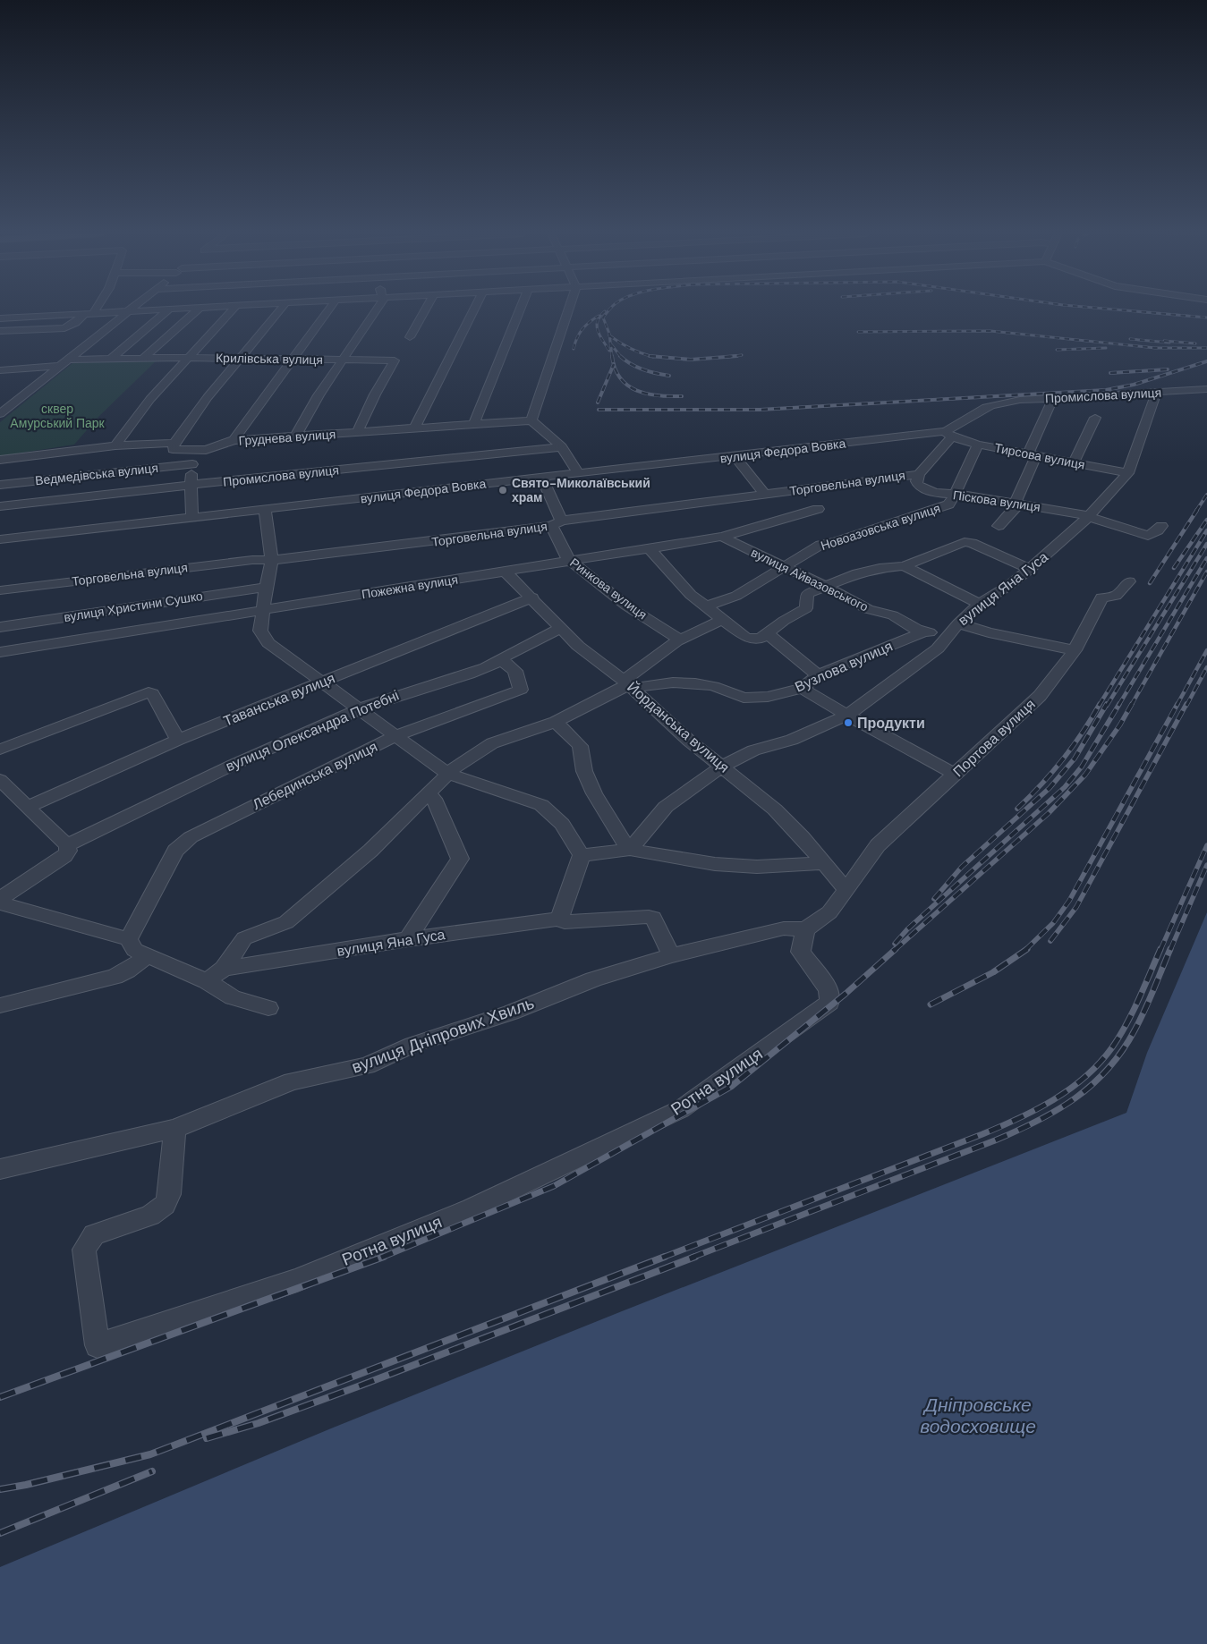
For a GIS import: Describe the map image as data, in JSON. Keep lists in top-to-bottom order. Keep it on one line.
{"streets":{"street":["Крилівська вулиця","Промислова вулиця","Груднева вулиця","вулиця Федора Вовка","Тирсова вулиця","Ведмедівська вулиця","Торговельна вулиця","Піскова вулиця","Новоазовська вулиця","вулиця Айвазовського","Пожежна вулиця","Ринкова вулиця","вулиця Яна Гуса","вулиця Христини Сушко","Вузлова вулиця","Таванська вулиця","Йорданська вулиця","вулиця Олександра Потебні","Портова вулиця","Лебединська вулиця","вулиця Дніпрових Хвиль","Ротна вулиця"]},"crossings":[["Промислова вулиця","вулиця Федора Вовка"],["Промислова вулиця","вулиця Яна Гуса"],["вулиця Федора Вовка","Тирсова вулиця"],["вулиця Федора Вовка","Торговельна вулиця"],["вулиця Федора Вовка","Ринкова вулиця"],["Тирсова вулиця","Торговельна вулиця"],["Тирсова вулиця","Новоазовська вулиця"],["Тирсова вулиця","вулиця Яна Гуса"],["Торговельна вулиця","Піскова вулиця"],["Торговельна вулиця","Ринкова вулиця"],["Піскова вулиця","Новоазовська вулиця"],["Піскова вулиця","вулиця Яна Гуса"],["Новоазовська вулиця","вулиця Айвазовського"],["вулиця Айвазовського","Пожежна вулиця"],["вулиця Айвазовського","вулиця Яна Гуса"],["вулиця Айвазовського","Вузлова вулиця"],["вулиця Айвазовського","Портова вулиця"],["Пожежна вулиця","Ринкова вулиця"],["Пожежна вулиця","Йорданська вулиця"],["вулиця Яна Гуса","Йорданська вулиця"],["вулиця Яна Гуса","вулиця Дніпрових Хвиль"],["Вузлова вулиця","Йорданська вулиця"],["Таванська вулиця","Йорданська вулиця"],["Йорданська вулиця","вулиця Олександра Потебні"],["Йорданська вулиця","Портова вулиця"],["вулиця Олександра Потебні","Лебединська вулиця"],["вулиця Дніпрових Хвиль","Ротна вулиця"]],"water":["Дніпровське водосховище"],"parks":["сквер Амурський Парк"],"places":["Свято-Миколаївський храм","Продукти"]}
